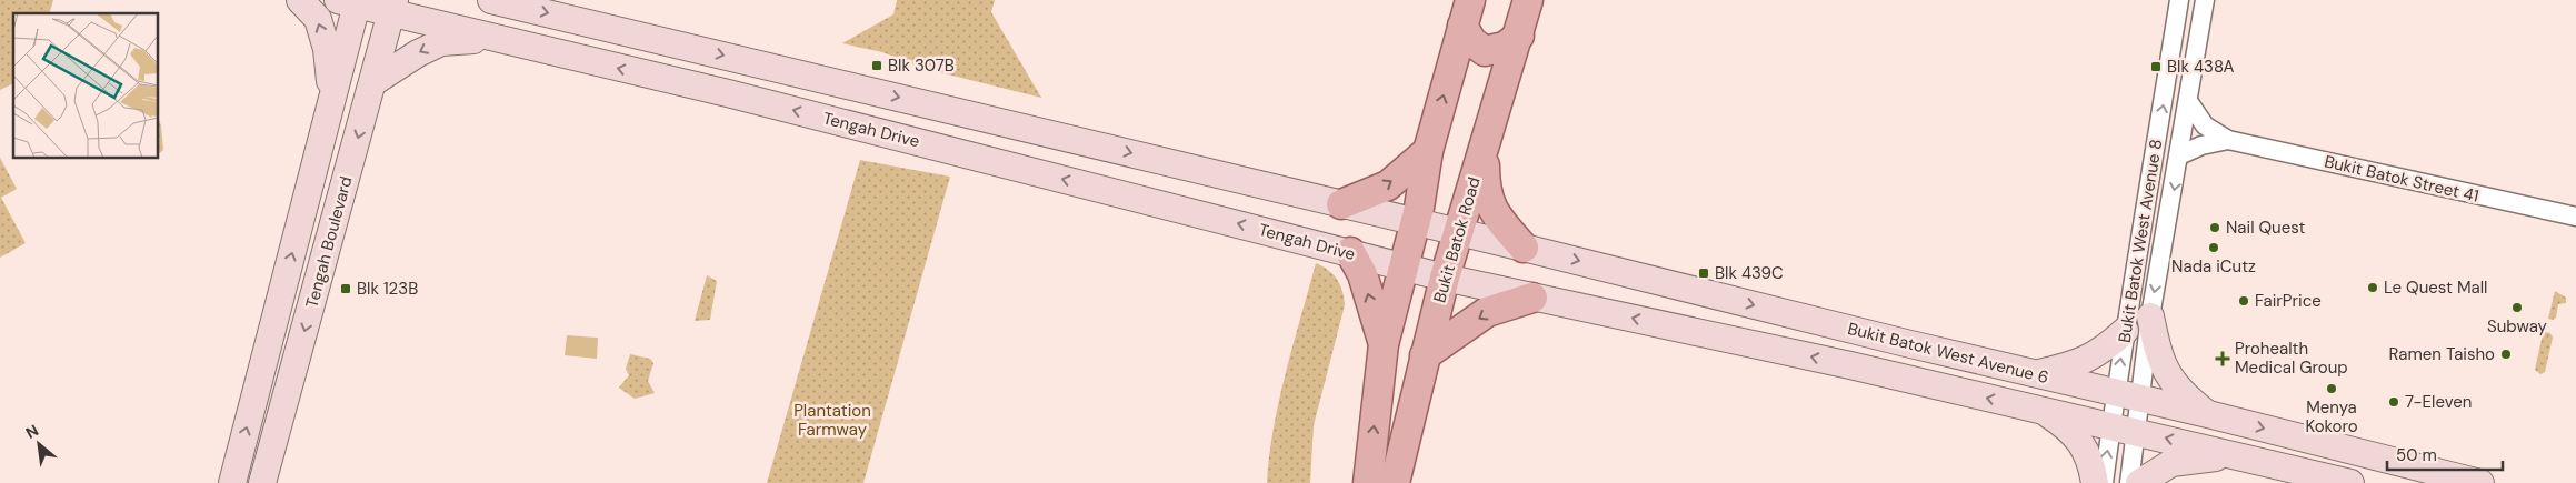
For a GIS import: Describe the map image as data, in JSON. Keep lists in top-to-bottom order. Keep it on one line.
{"streets":{"main road":["Bukit Batok Road"],"street":["Tengah Drive","Bukit Batok Street 41","Bukit Batok West Avenue 8","Tengah Boulevard","Bukit Batok West Avenue 6"]},"crossings":[["Tengah Drive","Tengah Boulevard"],["Tengah Drive","Bukit Batok West Avenue 6"],["Bukit Batok Street 41","Bukit Batok West Avenue 8"],["Bukit Batok Road","Bukit Batok West Avenue 6"],["Bukit Batok West Avenue 8","Bukit Batok West Avenue 6"]],"parks":["Plantation Farmway"],"places":{"transit":["Blk 307B","Blk 438A","Blk 439C","Blk 123B"],"other":["Nail Quest","Nada iCutz","Le Quest Mall","FairPrice","Subway","Ramen Taisho","Menya Kokoro","7-Eleven"],"health":["Prohealth Medical Group"]},"scale_bar":"50 m","north":"top left"}
